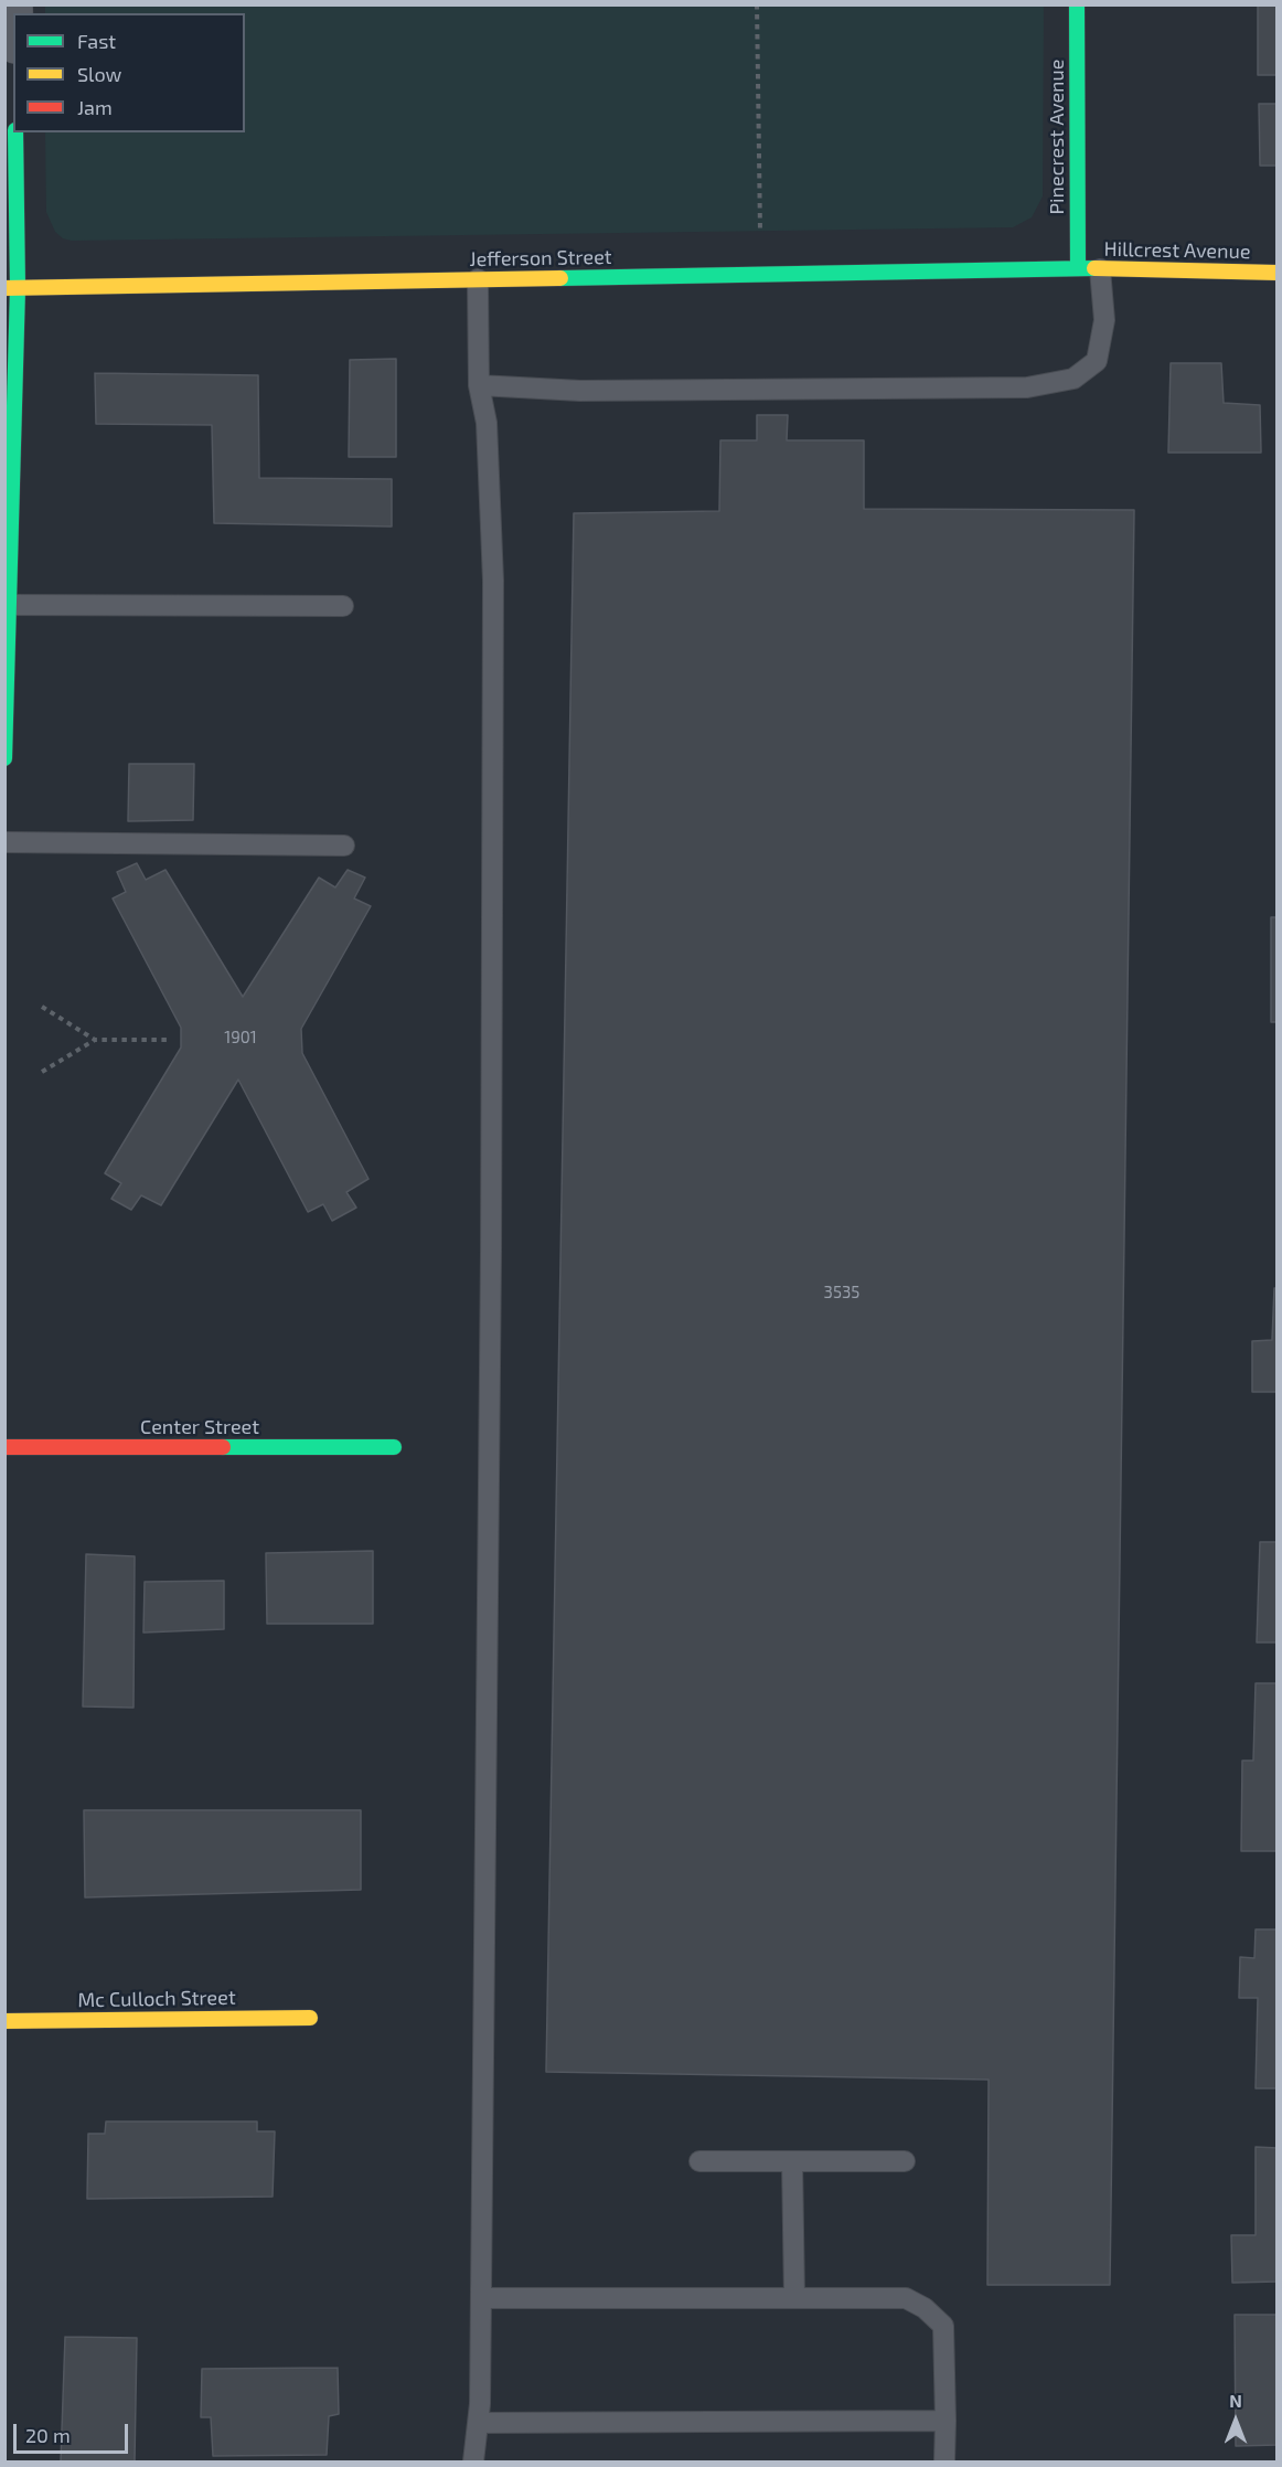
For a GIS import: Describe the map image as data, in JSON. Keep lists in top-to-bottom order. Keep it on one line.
{"streets":{"street":["Pinecrest Avenue","Hillcrest Avenue","Jefferson Street","Center Street","Mc Culloch Street"]},"crossings":[["Pinecrest Avenue","Hillcrest Avenue"],["Pinecrest Avenue","Jefferson Street"],["Hillcrest Avenue","Jefferson Street"]],"house_numbers":["1901","3535"],"legend":["Fast","Slow","Jam"],"scale_bar":"20 m","north":"top"}
